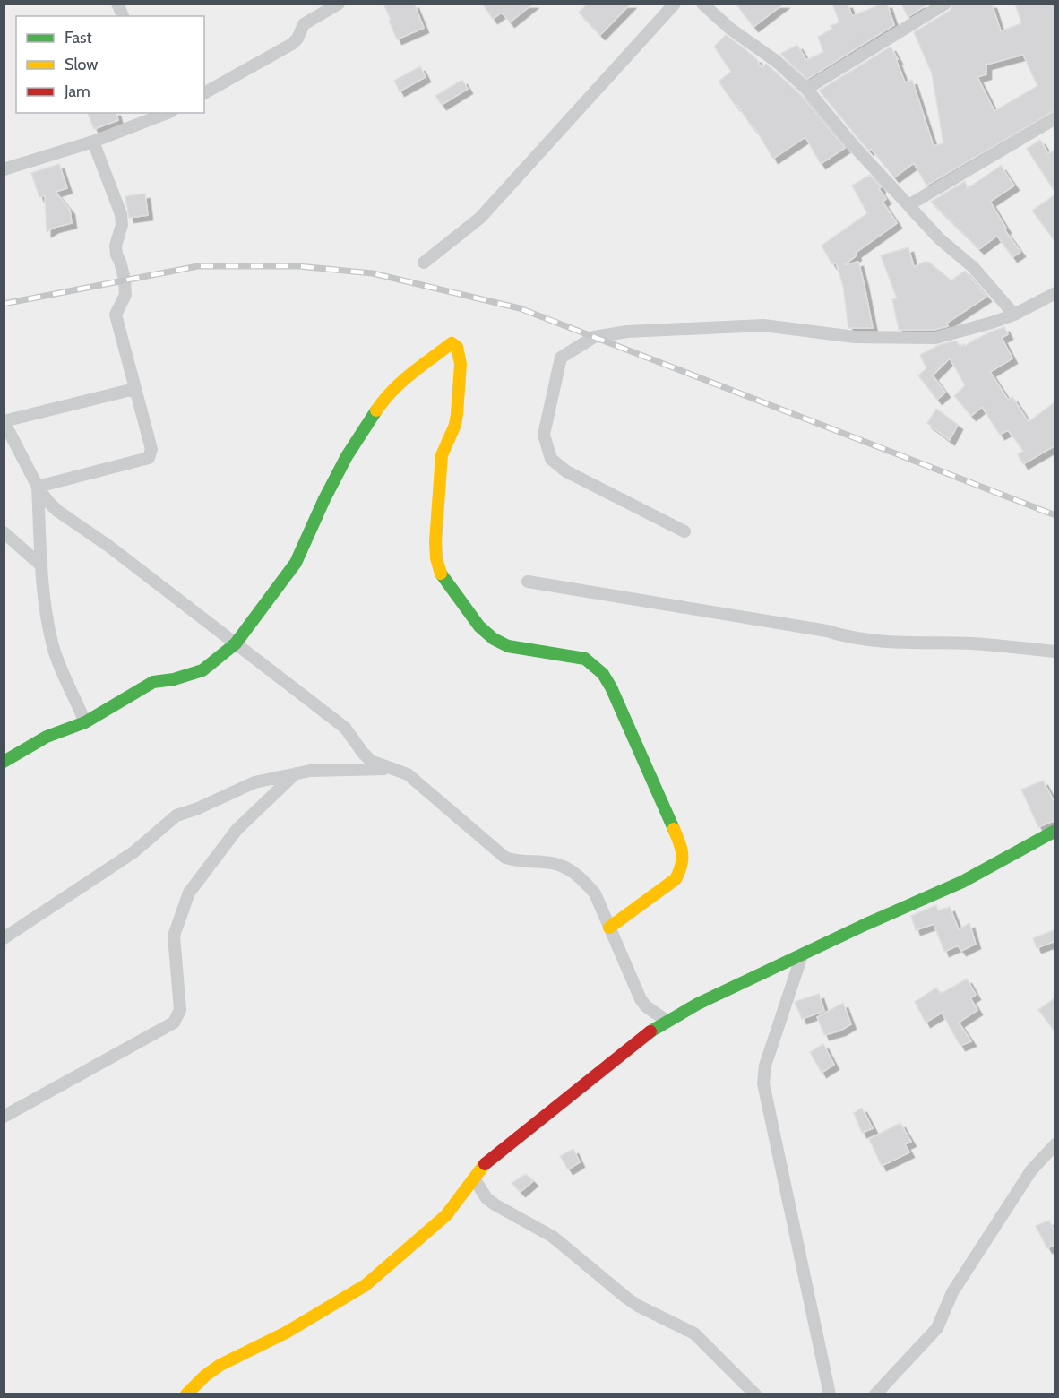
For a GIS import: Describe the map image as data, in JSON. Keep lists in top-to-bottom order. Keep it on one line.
{"legend":["Fast","Slow","Jam"]}
